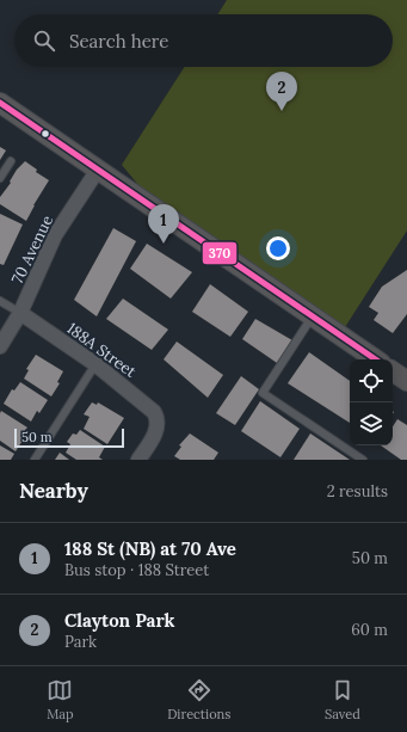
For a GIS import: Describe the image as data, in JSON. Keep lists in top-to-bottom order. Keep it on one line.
{"streets":{"street":["70 Avenue","188A Street"]},"crossings":[["70 Avenue","188A Street"]],"lines":["transit line 370"],"scale_bar":"50 m","page":{"search":"Search here","pins":["2","1"],"scale":"50 m","heading":["Nearby","2 results"],"list":[{"mark":"1","name":"188 St (NB) at 70 Ave","note":"Bus stop · 188 Street","value":"50 m"},{"mark":"2","name":"Clayton Park","note":"Park","value":"60 m"}],"nav":["Map","Directions","Saved"]}}
